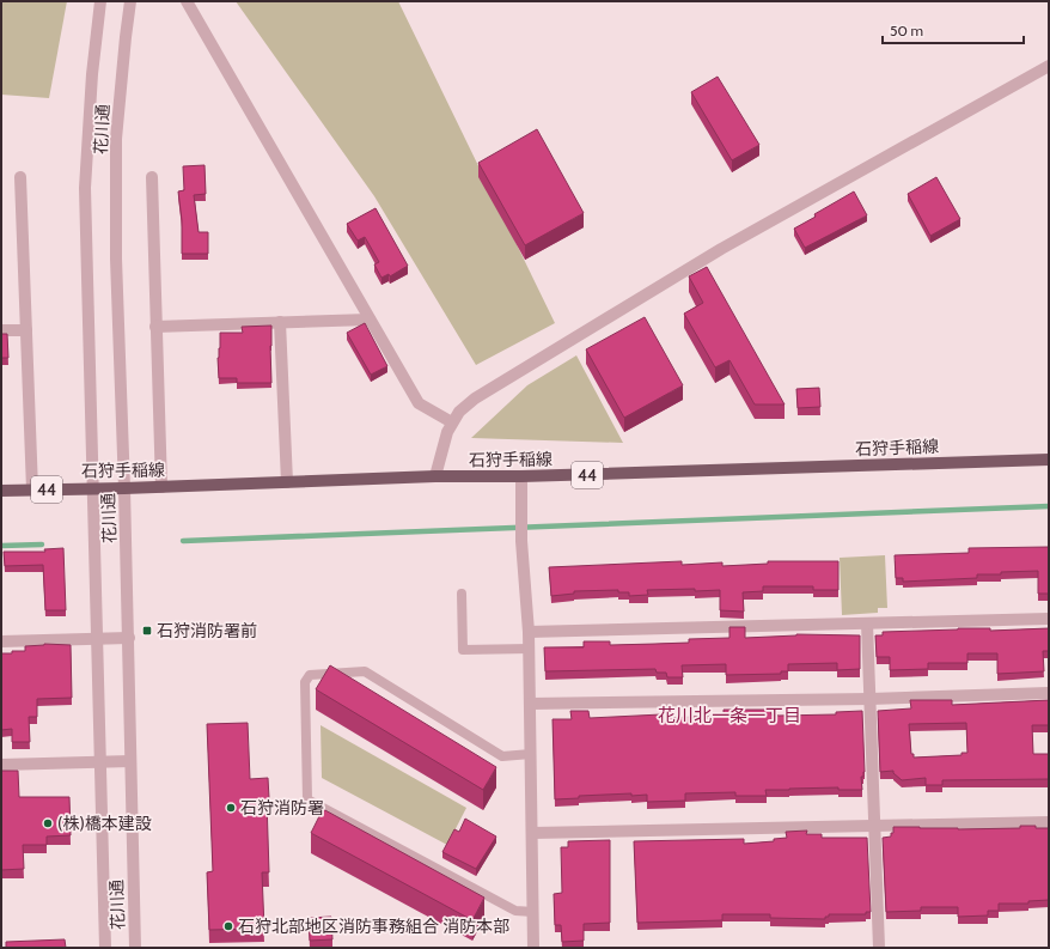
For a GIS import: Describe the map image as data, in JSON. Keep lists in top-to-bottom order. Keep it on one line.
{"streets":{"main road":["石狩手稲線","44"],"street":["花川通"]},"crossings":[["花川通","石狩手稲線"]],"districts":["花川北一条一丁目"],"places":{"transit":["石狩消防署前"],"other":["石狩消防署","(株)橋本建設","石狩北部地区消防事務組合 消防本部"]},"scale_bar":"50 m"}
